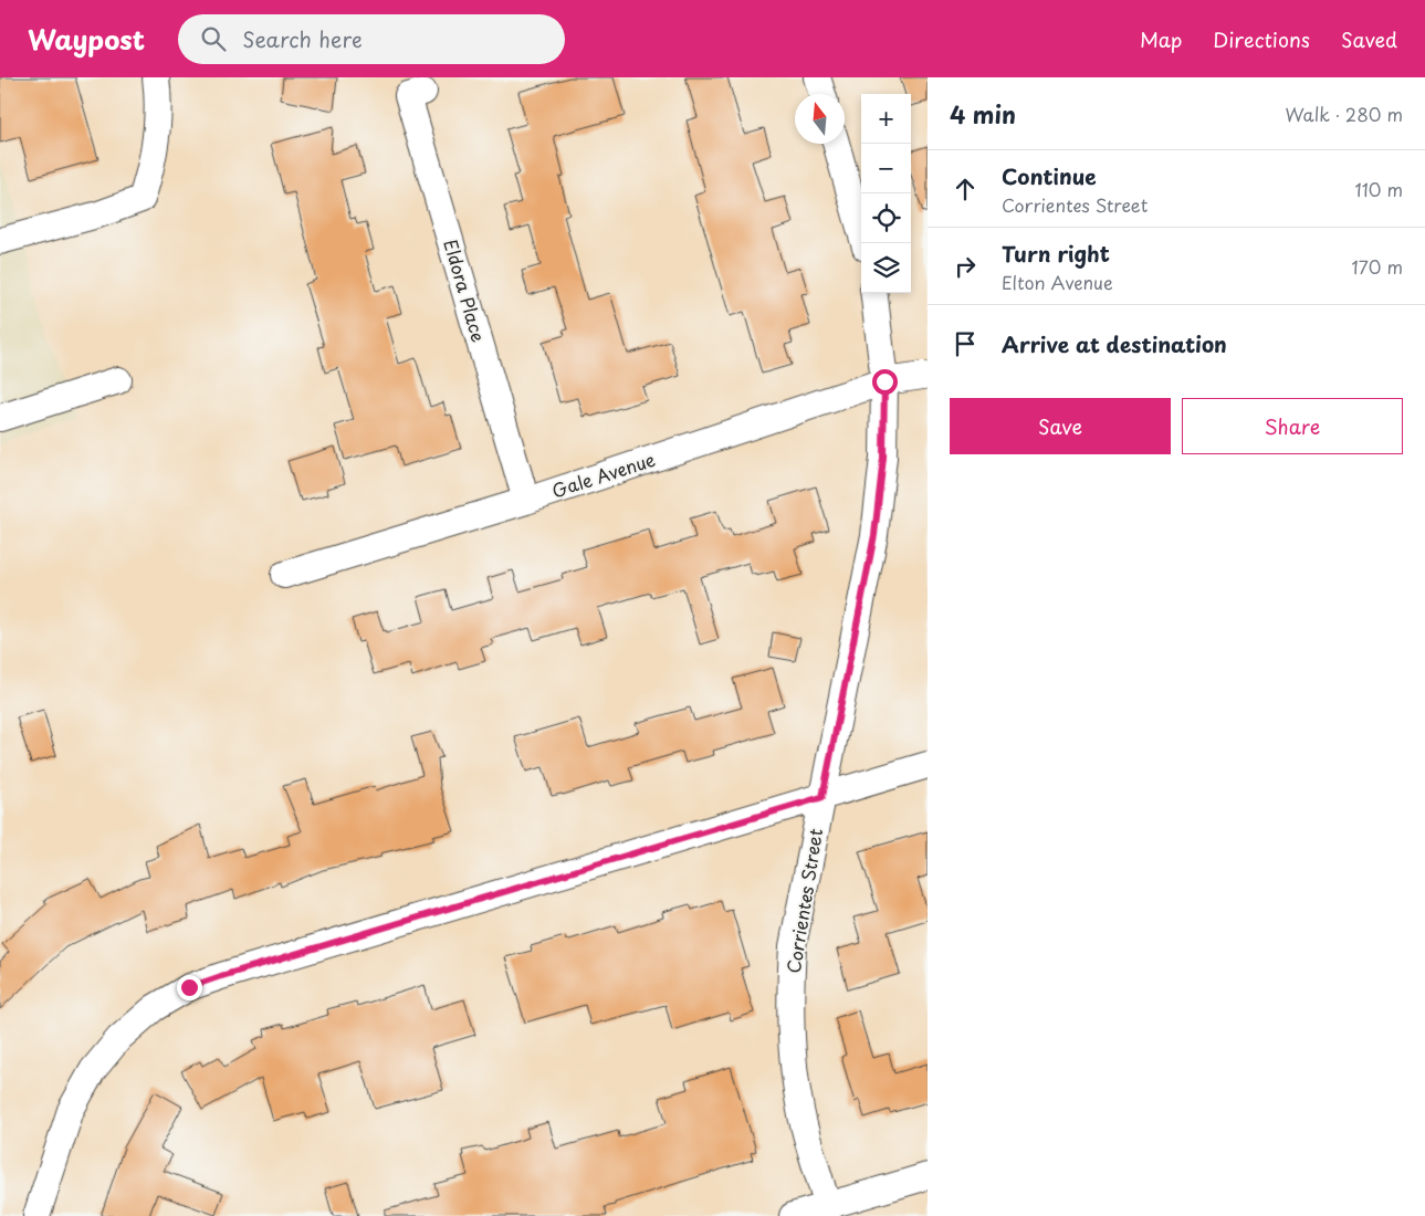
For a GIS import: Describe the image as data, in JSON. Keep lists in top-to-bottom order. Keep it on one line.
{"streets":{"street":["Eldora Place","Gale Avenue","Corrientes Street"]},"crossings":[["Eldora Place","Gale Avenue"],["Gale Avenue","Corrientes Street"]],"north":"top","page":{"header":"Waypost","search":"Search here","nav":["Map","Directions","Saved"],"heading":["4 min","Walk · 280 m"],"map_buttons":["+","−"],"list":[["Continue","Corrientes Street","110 m"],["Turn right","Elton Avenue","170 m"],"Arrive at destination"],"buttons":["Save","Share"]}}
